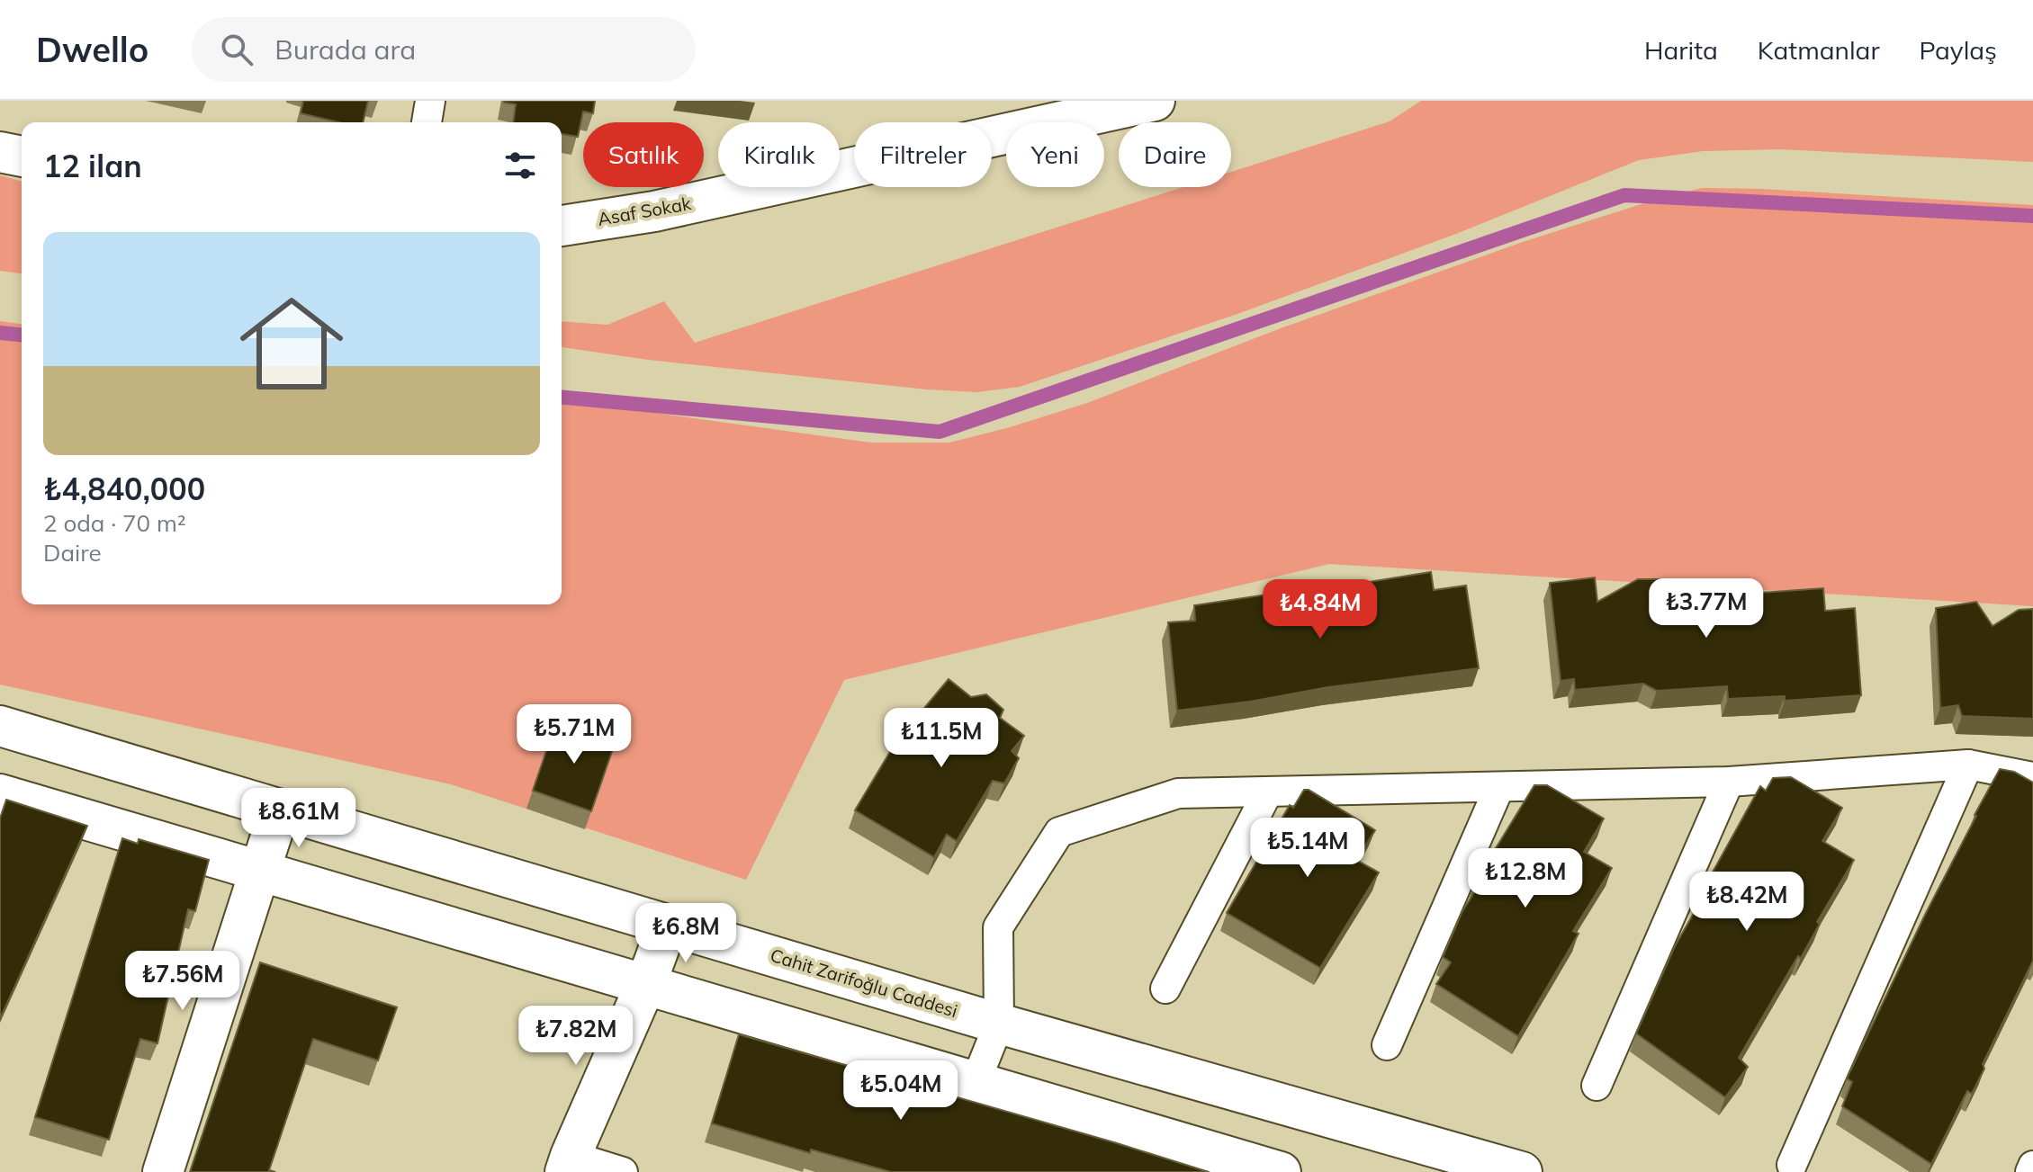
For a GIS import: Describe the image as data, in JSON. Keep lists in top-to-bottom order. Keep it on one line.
{"streets":{"main road":["Asaf Sokak","Cahit Zarifoğlu Caddesi"]},"page":{"header":"Dwello","search":"Burada ara","nav":["Harita","Katmanlar","Paylaş"],"chip":["Satılık","Kiralık","Filtreler","Yeni","Daire"],"heading":"12 ilan","list":[{"name":"₺4,840,000","note":"2 oda · 70 m² · Daire"}],"price":["₺3.77M","₺4.84M","₺5.71M","₺11.5M","₺8.61M","₺5.14M","₺12.8M","₺8.42M","₺6.8M","₺7.56M","₺7.82M","₺5.04M"]}}
